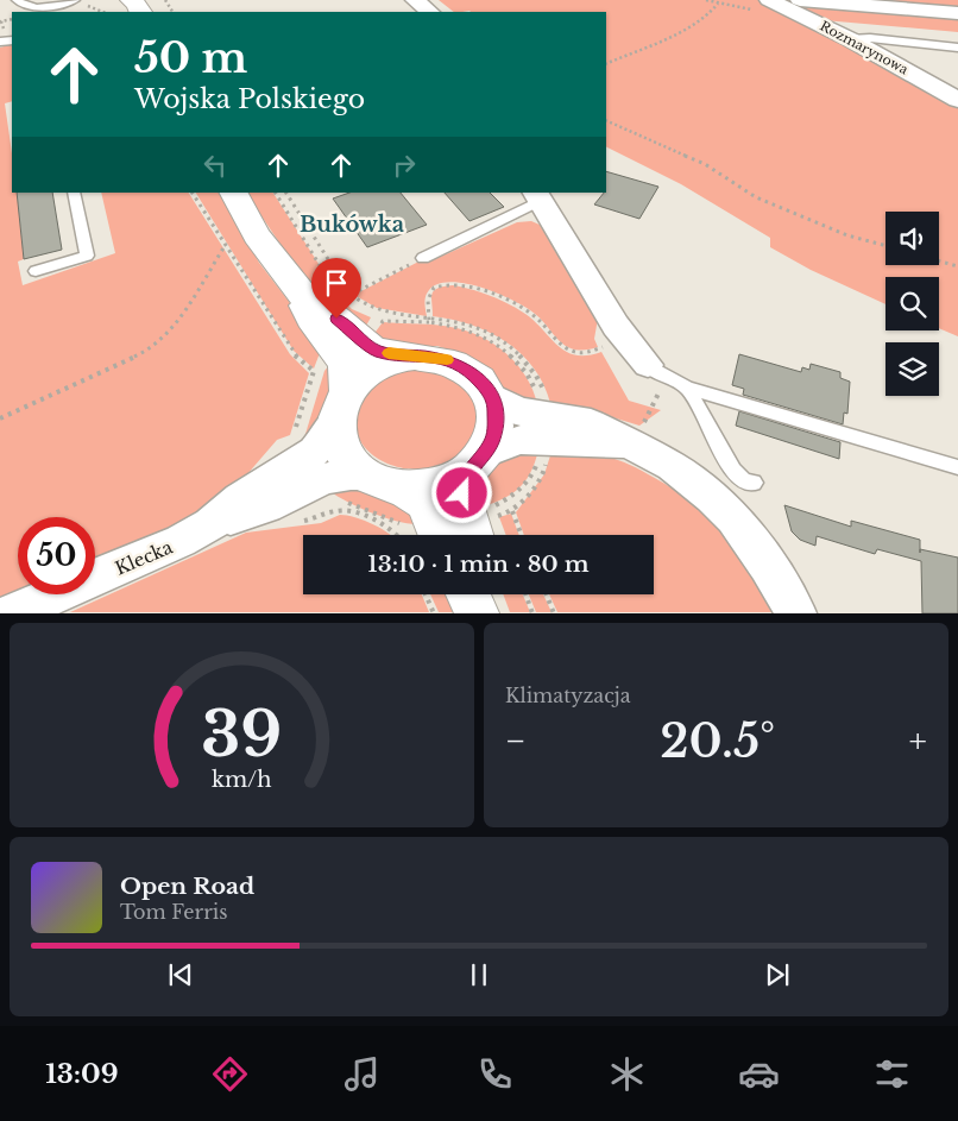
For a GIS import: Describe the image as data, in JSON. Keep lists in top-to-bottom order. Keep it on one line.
{"streets":{"street":["Rozmarynowa","Klecka"]},"districts":["Bukówka"],"page":{"turn":["50 m","Wojska Polskiego"],"limit":"50","trip":"13:10 · 1 min · 80 m","tile":"Klimatyzacja","heat":["−","20.5°","+"],"song":["Open Road","Tom Ferris"],"tabs":"13:09","gauge":["39","km/h"]}}
